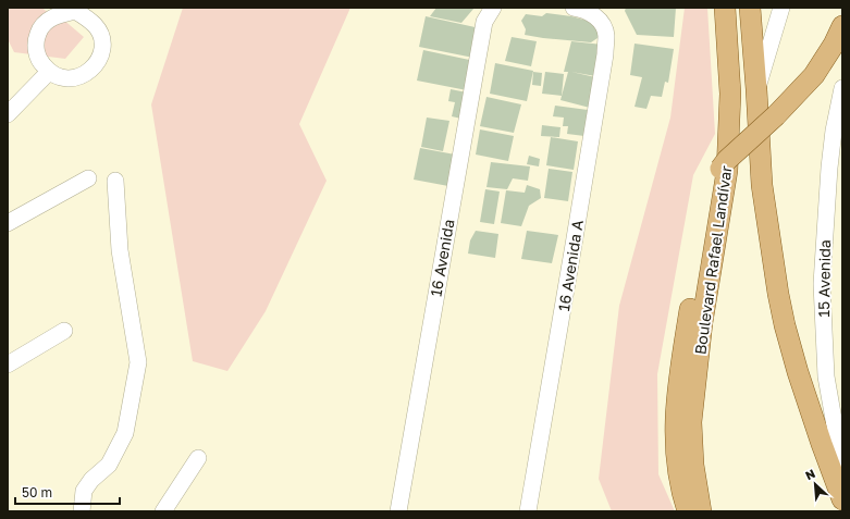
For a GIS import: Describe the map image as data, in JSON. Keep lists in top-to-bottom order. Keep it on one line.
{"streets":{"main road":["Boulevard Rafael Landívar"],"street":["16 Avenida","16 Avenida A","15 Avenida"]},"scale_bar":"50 m","north":"top left"}
